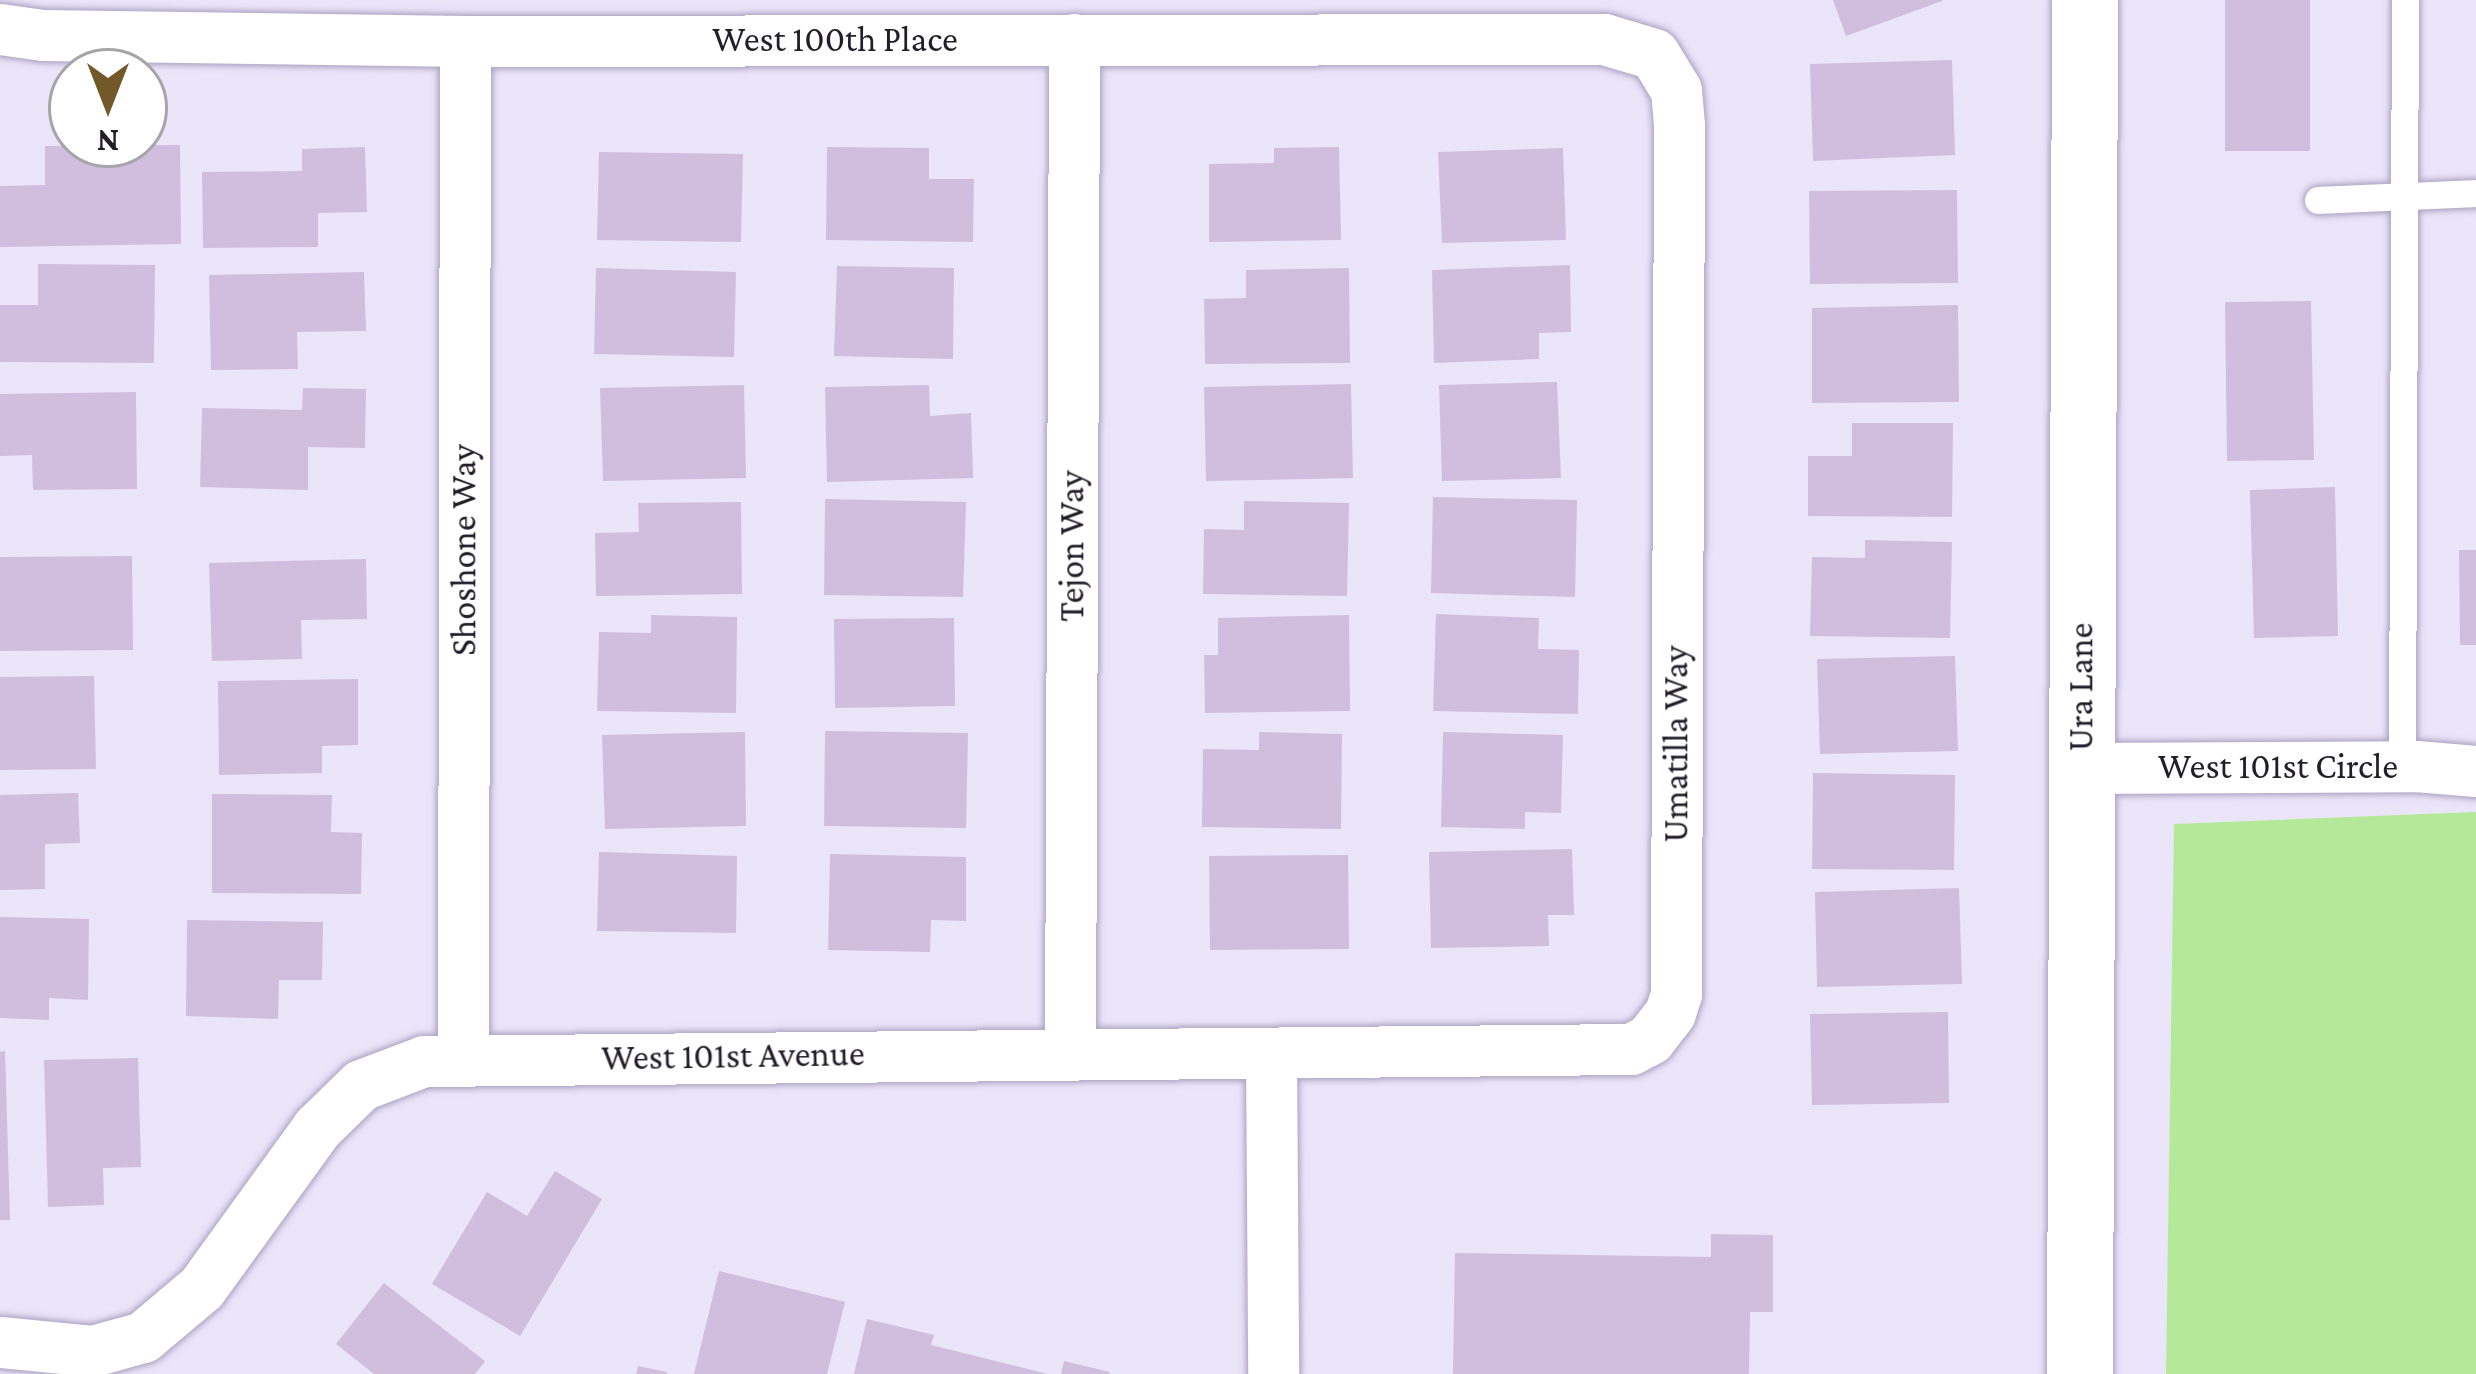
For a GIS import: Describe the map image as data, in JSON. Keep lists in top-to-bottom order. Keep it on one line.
{"streets":{"street":["West 100th Place","Tejon Way","Shoshone Way","Ura Lane","Umatilla Way","West 101st Circle","West 101st Avenue"]},"crossings":[["West 100th Place","Tejon Way"],["West 100th Place","Shoshone Way"],["West 100th Place","Umatilla Way"],["Tejon Way","West 101st Avenue"],["Shoshone Way","West 101st Avenue"],["Ura Lane","West 101st Circle"],["Umatilla Way","West 101st Avenue"]],"north":"bottom"}
